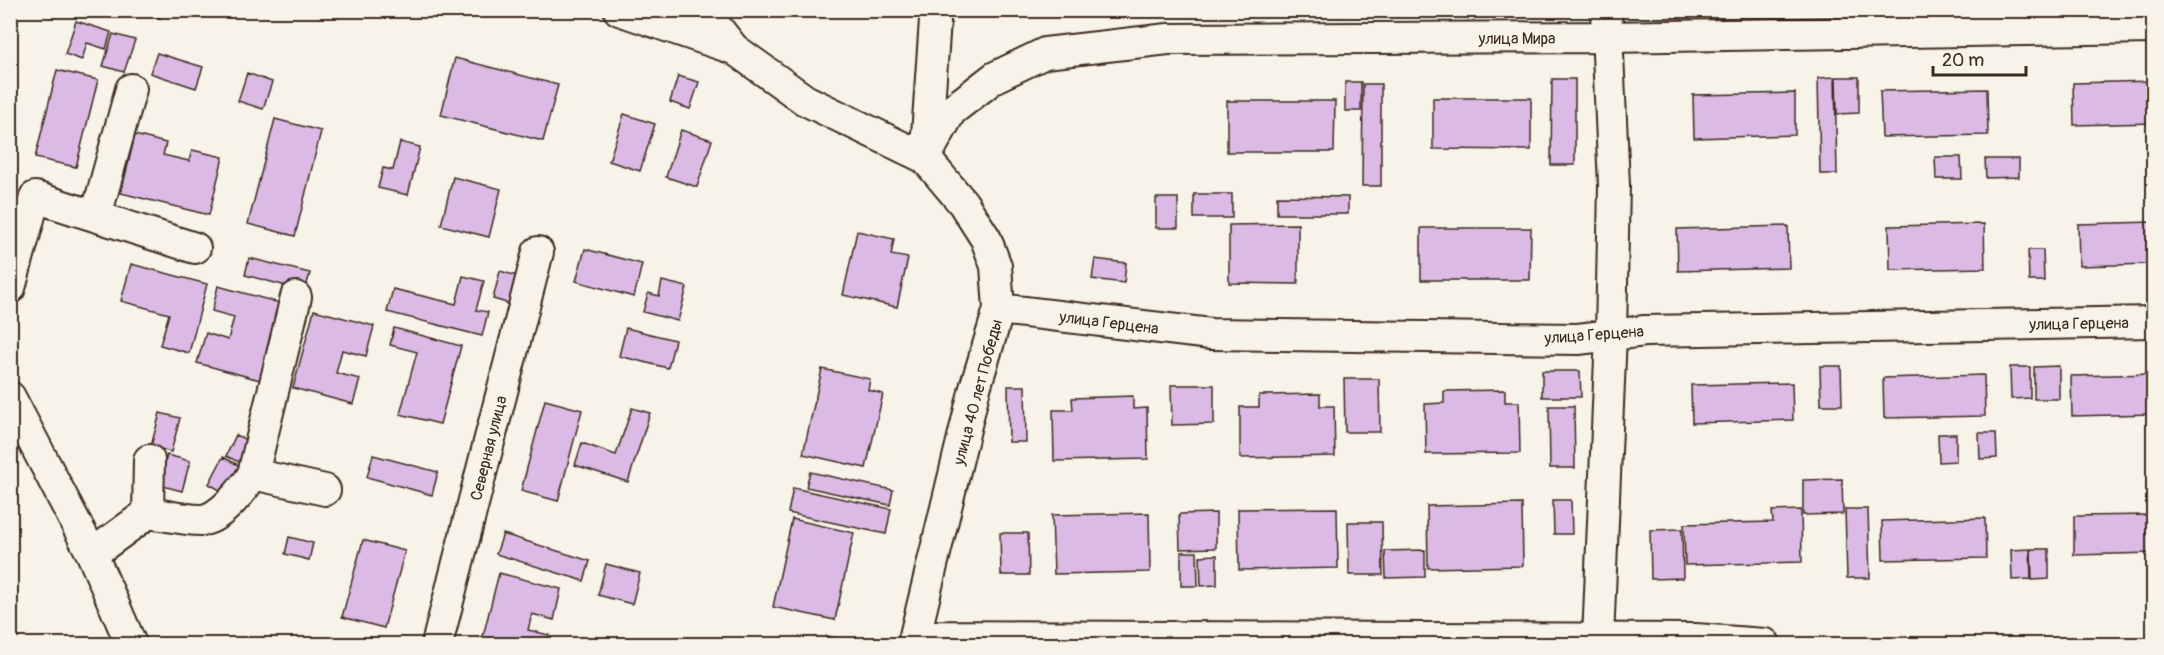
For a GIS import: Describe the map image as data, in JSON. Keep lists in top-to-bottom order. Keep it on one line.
{"streets":{"street":["улица Мира","улица Герцена","улица 40 лет Победы","Северная улица"]},"crossings":[["улица Мира","улица 40 лет Победы"],["улица Герцена","улица 40 лет Победы"]],"scale_bar":"20 m"}
